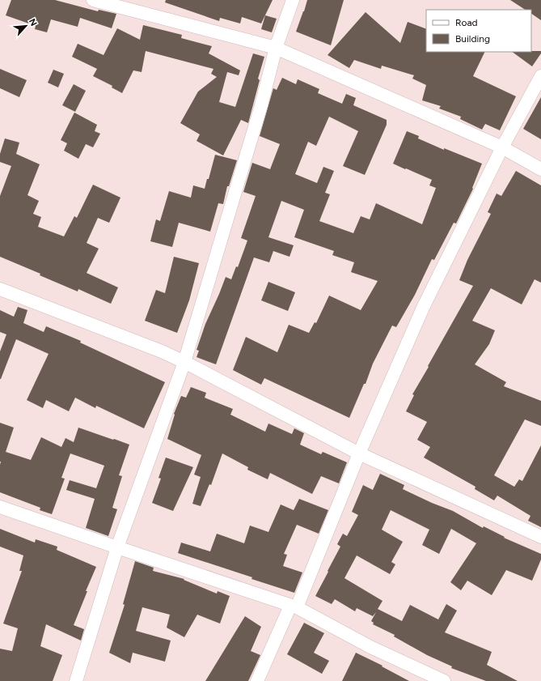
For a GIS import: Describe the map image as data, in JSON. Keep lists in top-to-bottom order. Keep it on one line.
{"legend":["Road","Building"],"north":"top right"}
